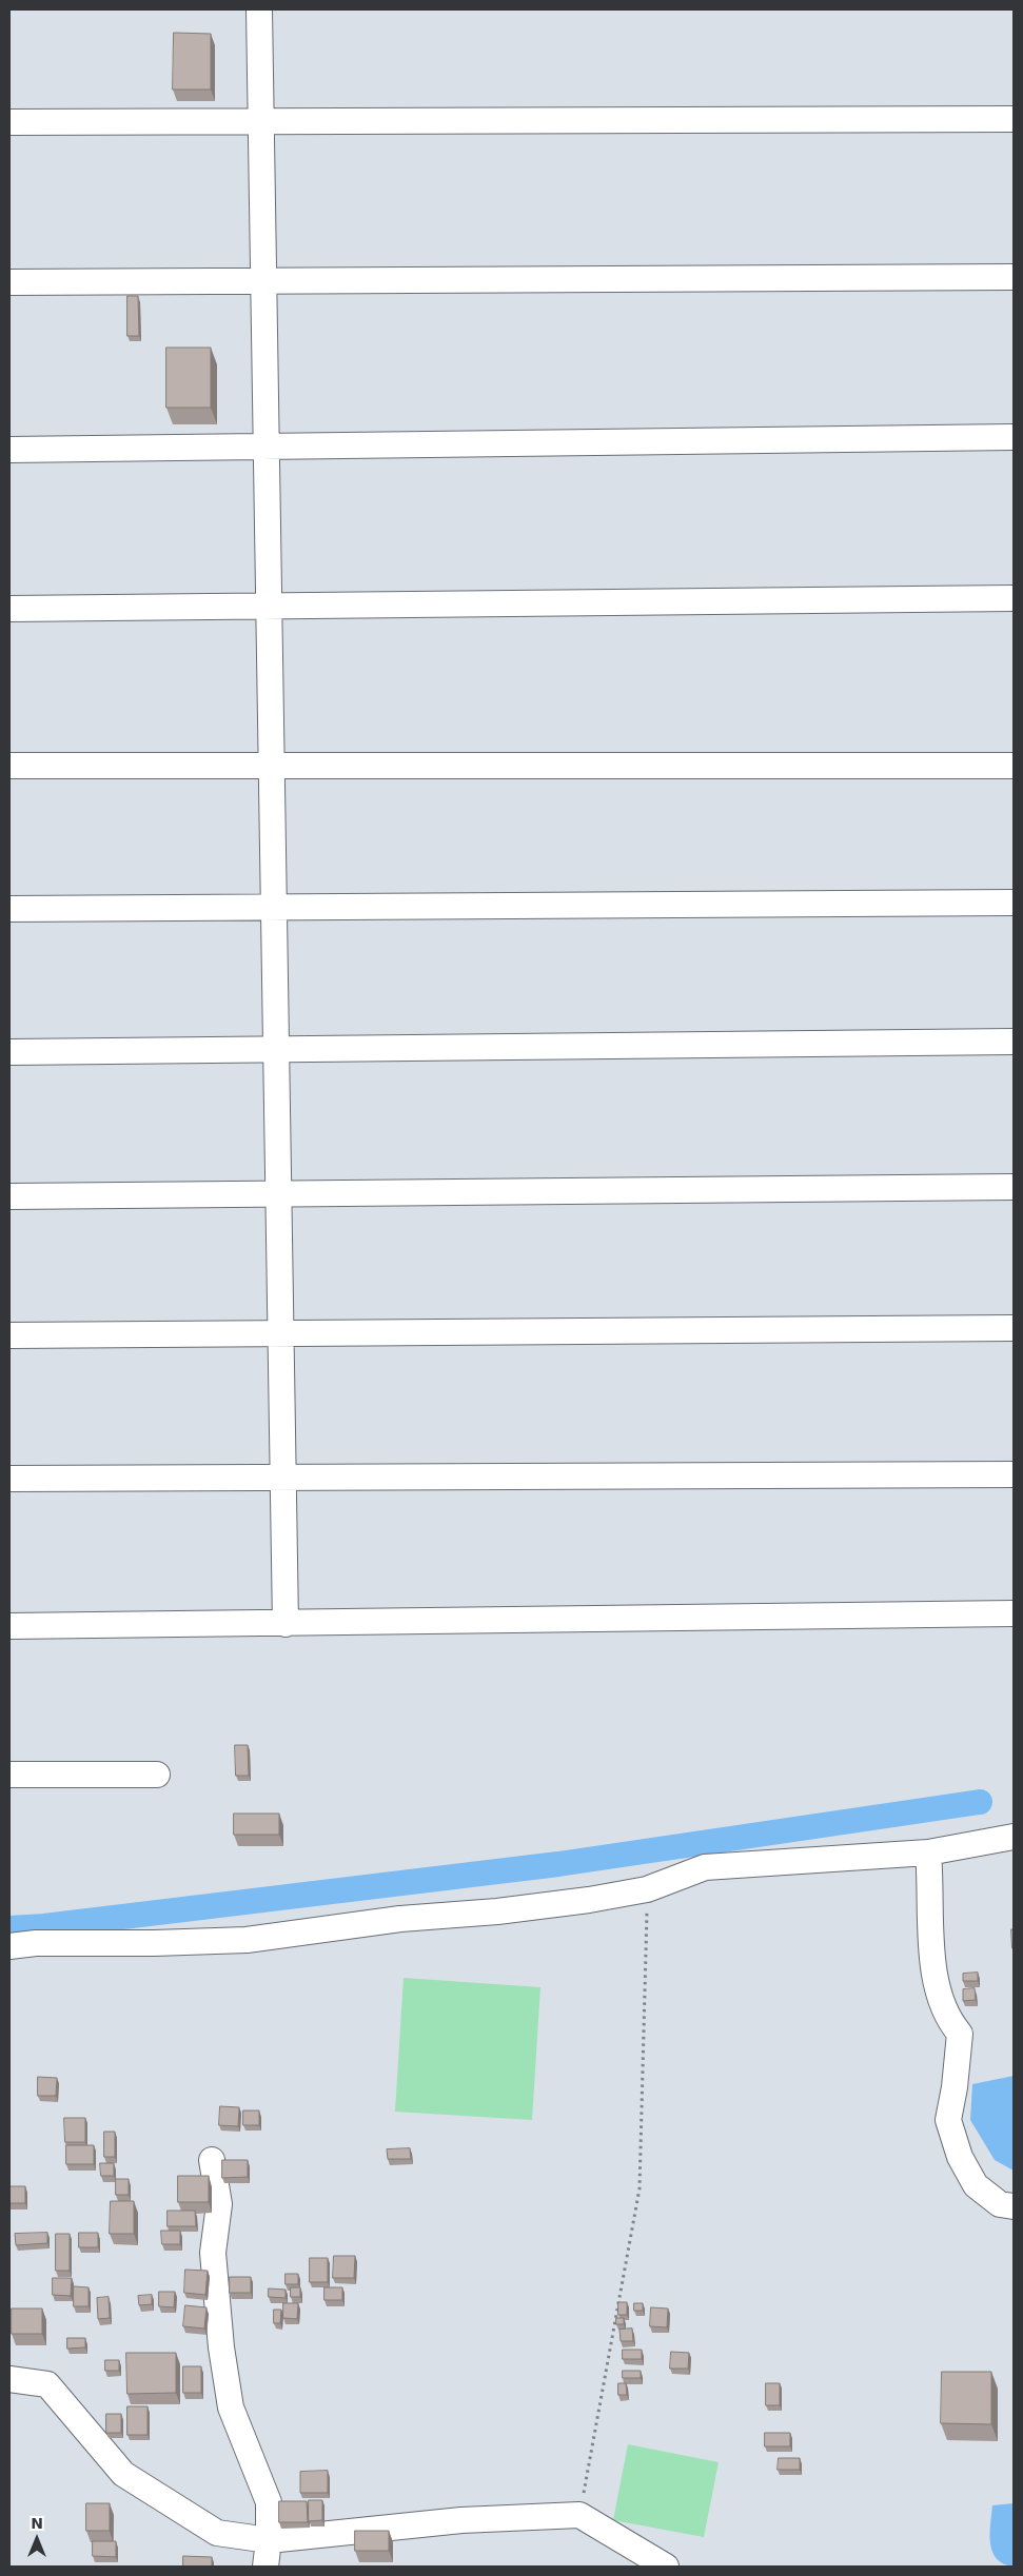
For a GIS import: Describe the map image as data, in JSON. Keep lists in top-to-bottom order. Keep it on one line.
{"north":"top"}
